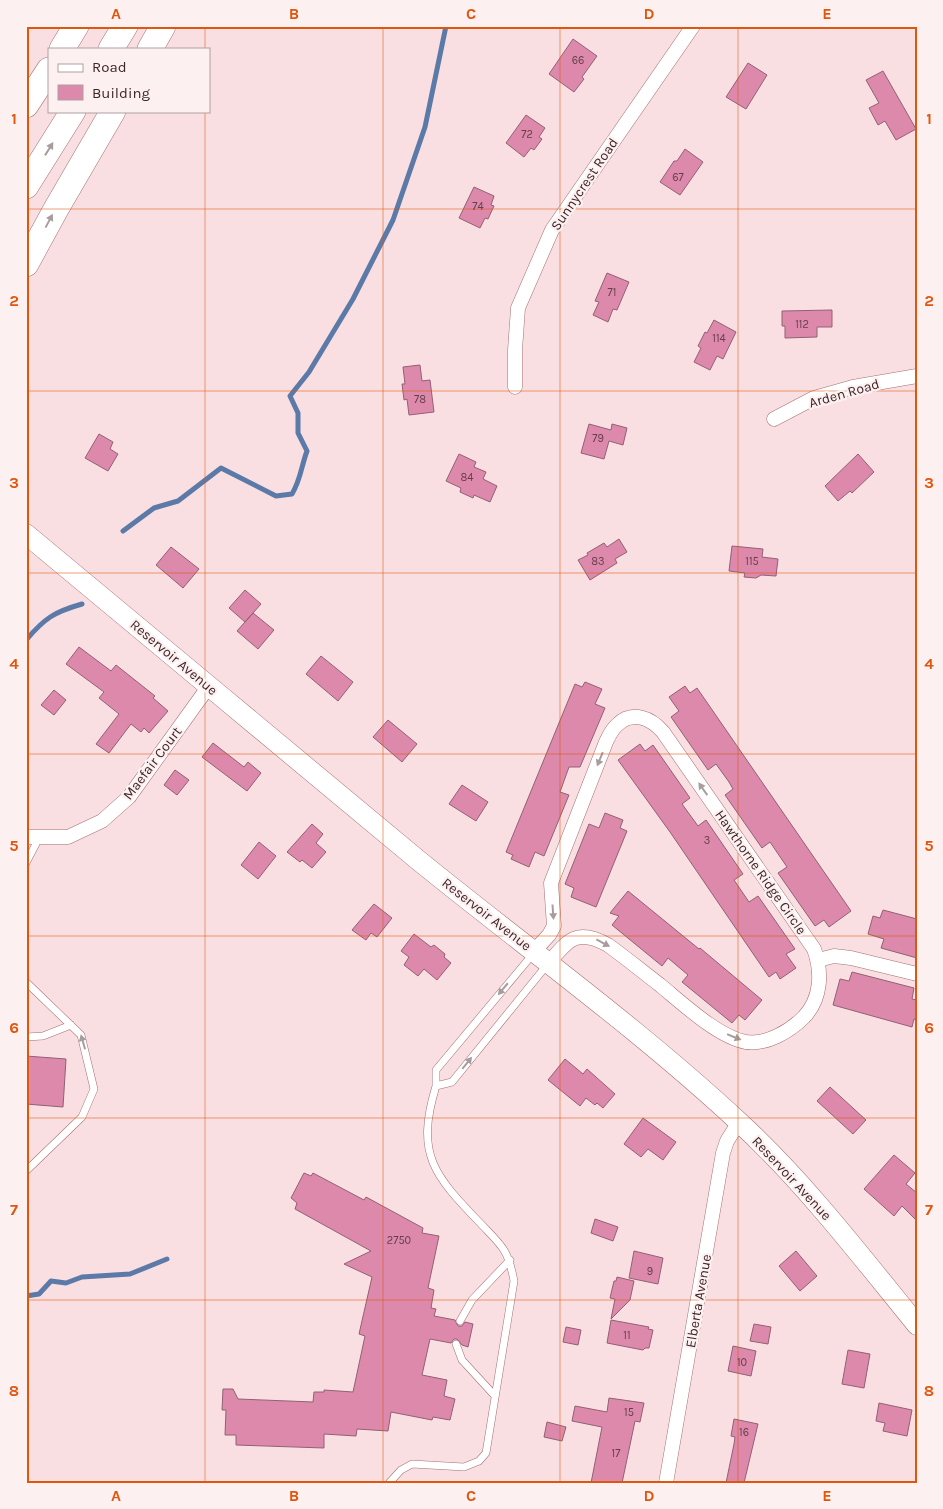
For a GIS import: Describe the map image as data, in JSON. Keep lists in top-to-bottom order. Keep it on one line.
{"streets":{"main road":["Reservoir Avenue"],"street":["Sunnycrest Road","Arden Road","Maefair Court","Hawthorne Ridge Circle","Elberta Avenue"]},"crossings":[["Reservoir Avenue","Maefair Court"],["Reservoir Avenue","Hawthorne Ridge Circle"],["Reservoir Avenue","Elberta Avenue"]],"house_numbers":["66","72","67","74","71","112","114","78","79","84","83","115","3","2750","9","11","10","15","16","17"],"legend":["Road","Building"],"grid":{"columns":["A","B","C","D","E"],"rows":["1","2","3","4","5","6","7","8"]}}
